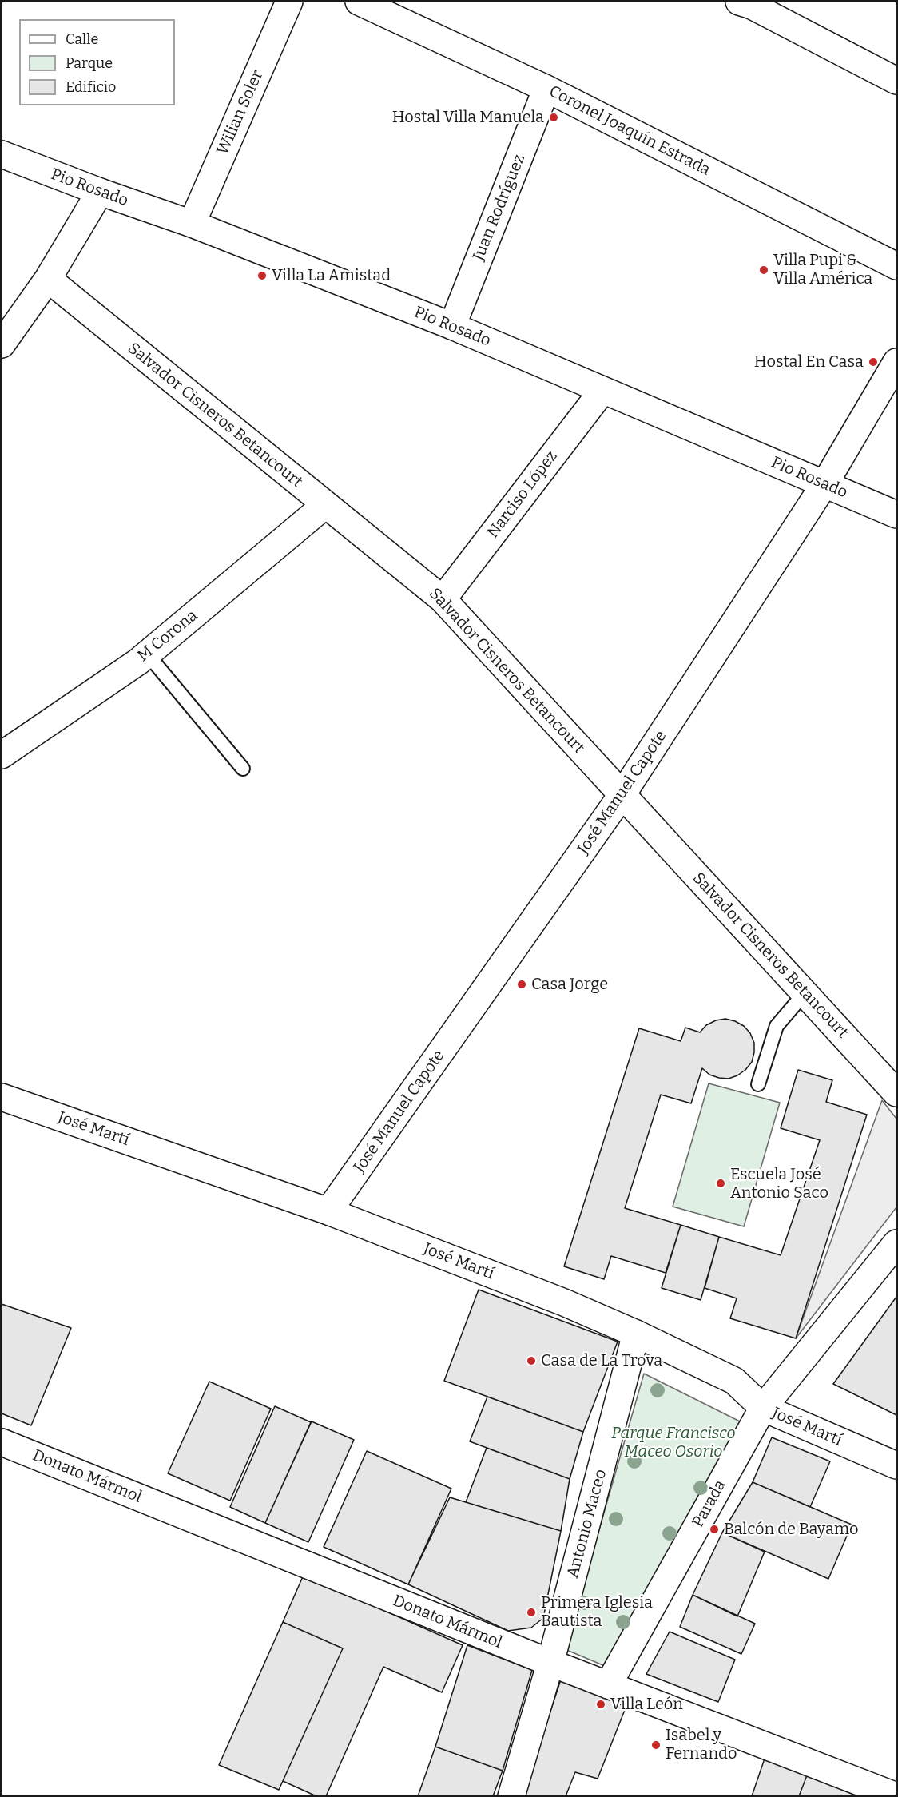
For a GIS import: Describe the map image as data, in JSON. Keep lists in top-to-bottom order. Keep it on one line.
{"streets":{"street":["Wilian Soler","Coronel Joaquín Estrada","Pio Rosado","Juan Rodríguez","Salvador Cisneros Betancourt","Narciso López","M Corona","José Manuel Capote","José Martí","Donato Mármol","Parada","Antonio Maceo"]},"crossings":[["Wilian Soler","Pio Rosado"],["Coronel Joaquín Estrada","Juan Rodríguez"],["Pio Rosado","Juan Rodríguez"],["Pio Rosado","Narciso López"],["Pio Rosado","José Manuel Capote"],["Salvador Cisneros Betancourt","Narciso López"],["Salvador Cisneros Betancourt","M Corona"],["Salvador Cisneros Betancourt","José Manuel Capote"],["José Manuel Capote","José Martí"],["José Martí","Parada"],["José Martí","Antonio Maceo"],["Donato Mármol","Parada"],["Donato Mármol","Antonio Maceo"]],"parks":["Parque Francisco Maceo Osorio"],"places":["Hostal Villa Manuela","Villa Pupi & Villa América","Villa La Amistad","Hostal En Casa","Casa Jorge","Escuela José Antonio Saco","Casa de La Trova","Balcón de Bayamo","Primera Iglesia Bautista","Villa León","Isabel y Fernando"],"legend":["Calle","Parque","Edificio"]}
